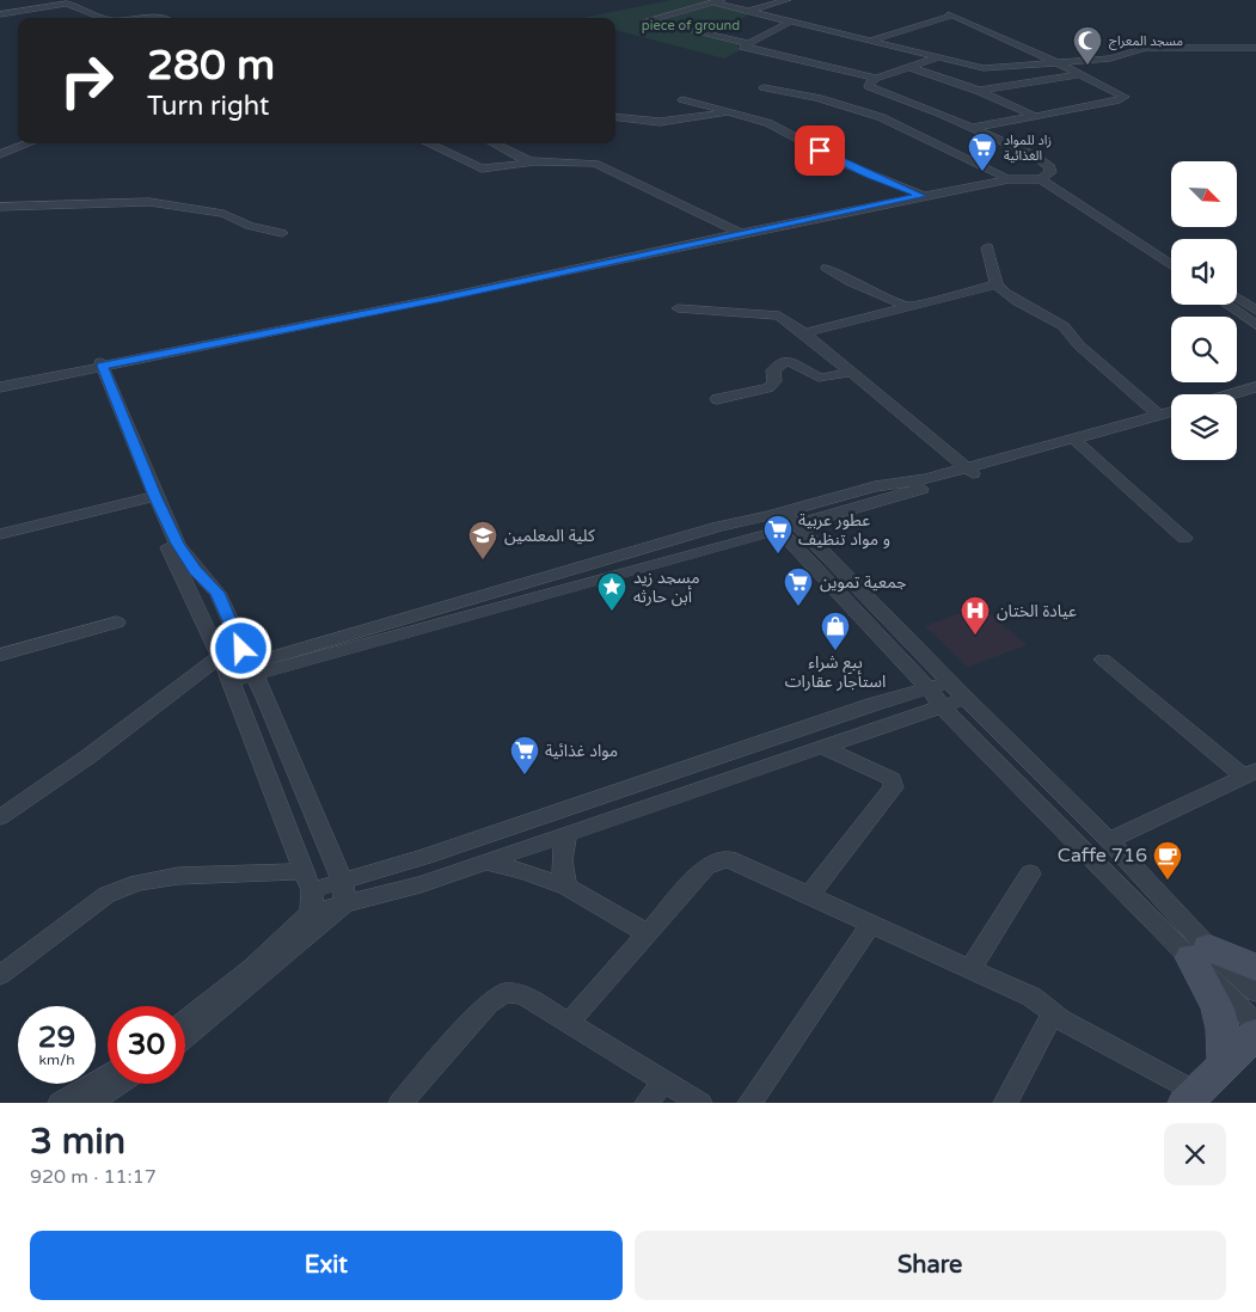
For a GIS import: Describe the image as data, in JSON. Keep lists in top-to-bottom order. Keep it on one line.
{"parks":["piece of ground"],"places":{"mosque":["مسجد المعراج"],"supermarket":["زاد للمواد الغذائية","عطور عربية و مواد تنظيف","جمعية تموين","مواد غذائية"],"school or university":["كلية المعلمين"],"place":["مسجد زيد أبن حارثه"],"hospital":["عيادة الختان"],"shop":["بيع شراء استأجار عقارات"],"cafe":["Caffe 716"]},"north":"bottom right","page":{"turn":["280 m","Turn right"],"speed":"29 km/h","limit":"30","heading":["3 min","920 m · 11:17"],"buttons":["Exit","Share"]}}
